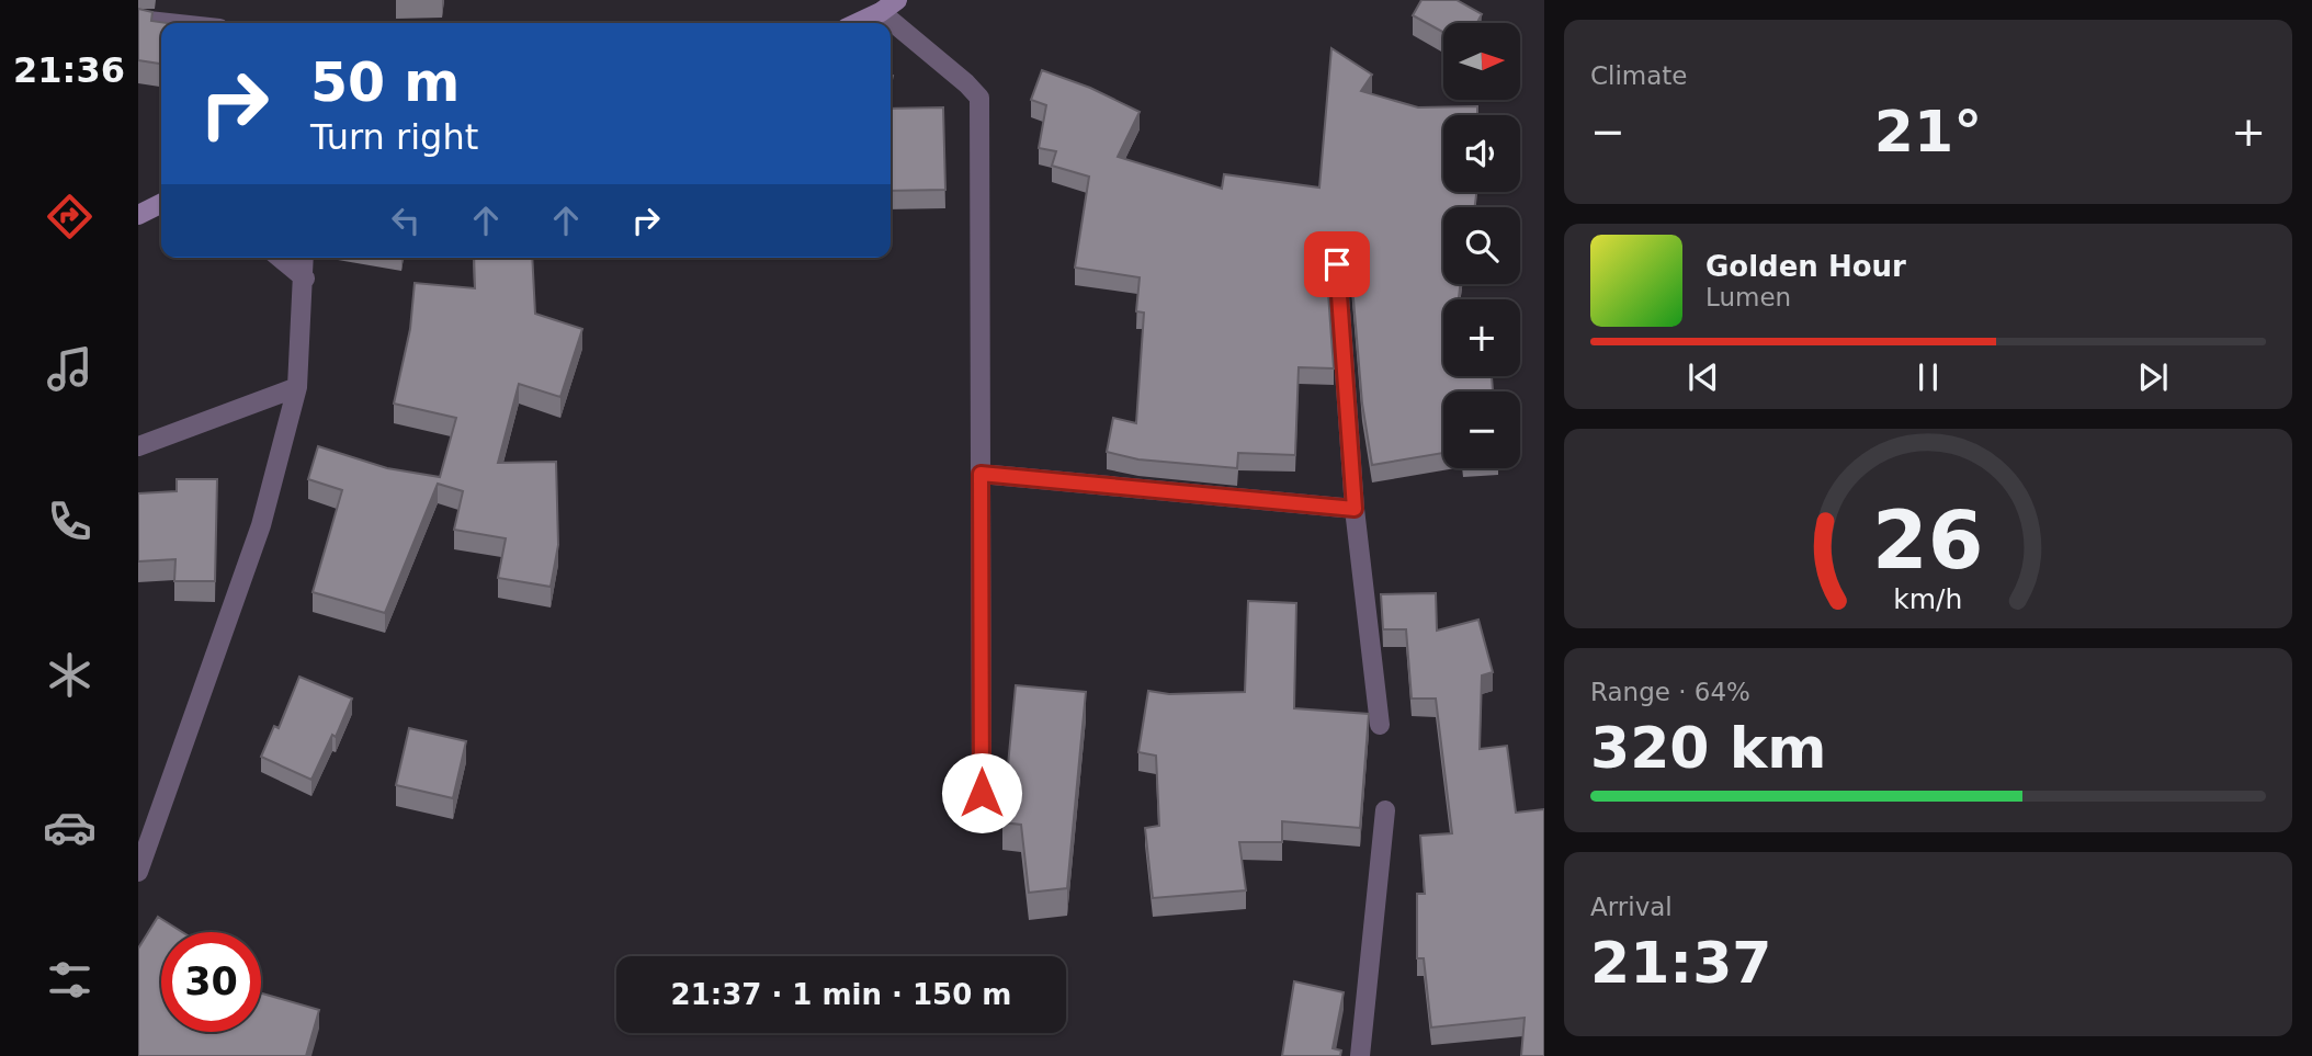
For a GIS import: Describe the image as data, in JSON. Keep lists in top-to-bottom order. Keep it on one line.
{"north":"right","page":{"tabs":"21:36","tile":["Climate",["Range · 64%","320 km"],["Arrival","21:37"]],"map_buttons":["+","−"],"turn":["50 m","Turn right"],"heat":["−","21°","+"],"song":["Golden Hour","Lumen"],"limit":"30","trip":"21:37 · 1 min · 150 m","gauge":["26","km/h"]}}
